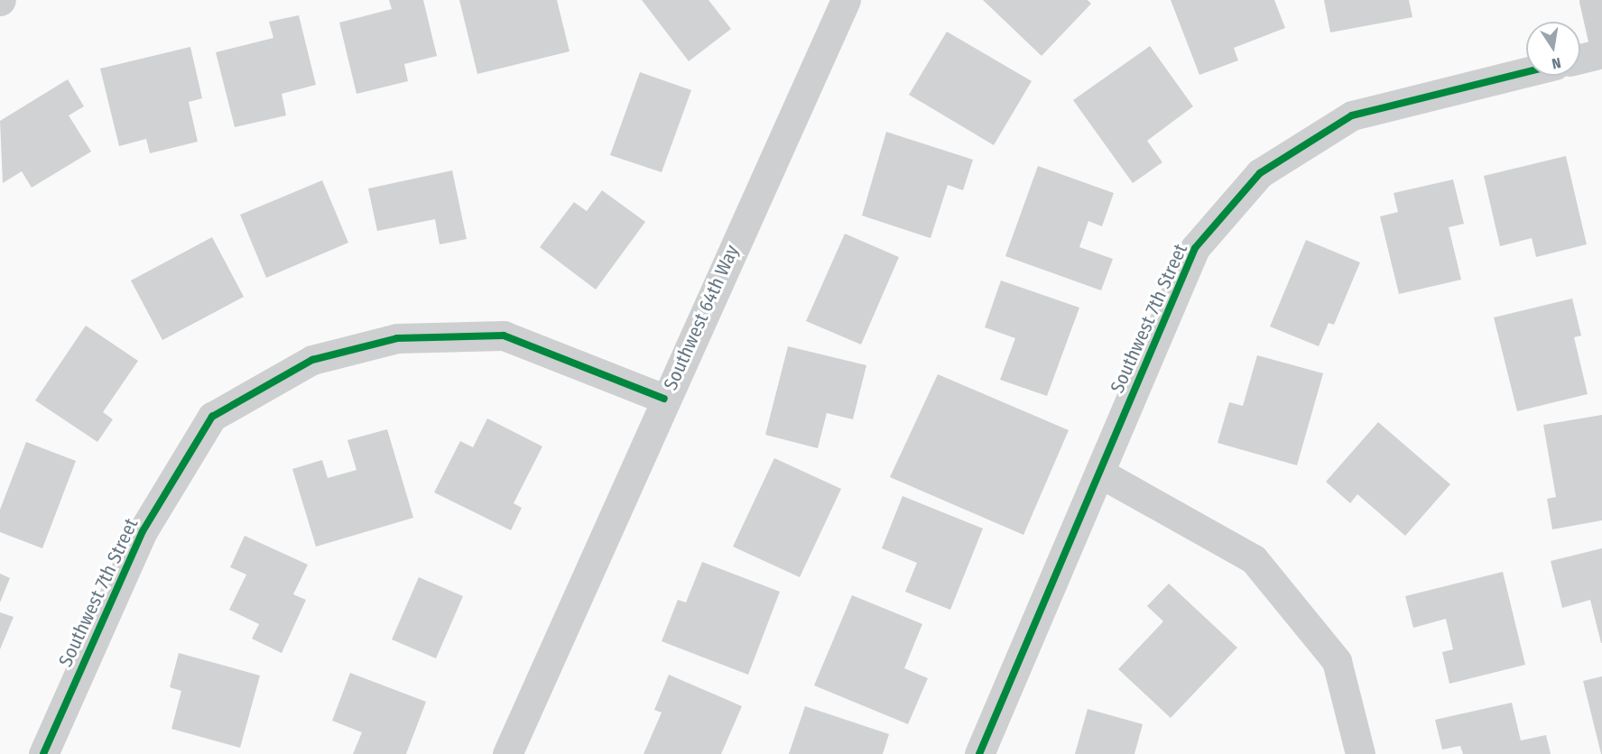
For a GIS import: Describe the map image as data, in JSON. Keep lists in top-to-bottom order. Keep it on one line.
{"streets":{"street":["Southwest 64th Way","Southwest 7th Street"]},"crossings":[["Southwest 64th Way","Southwest 7th Street"]],"north":"bottom"}
